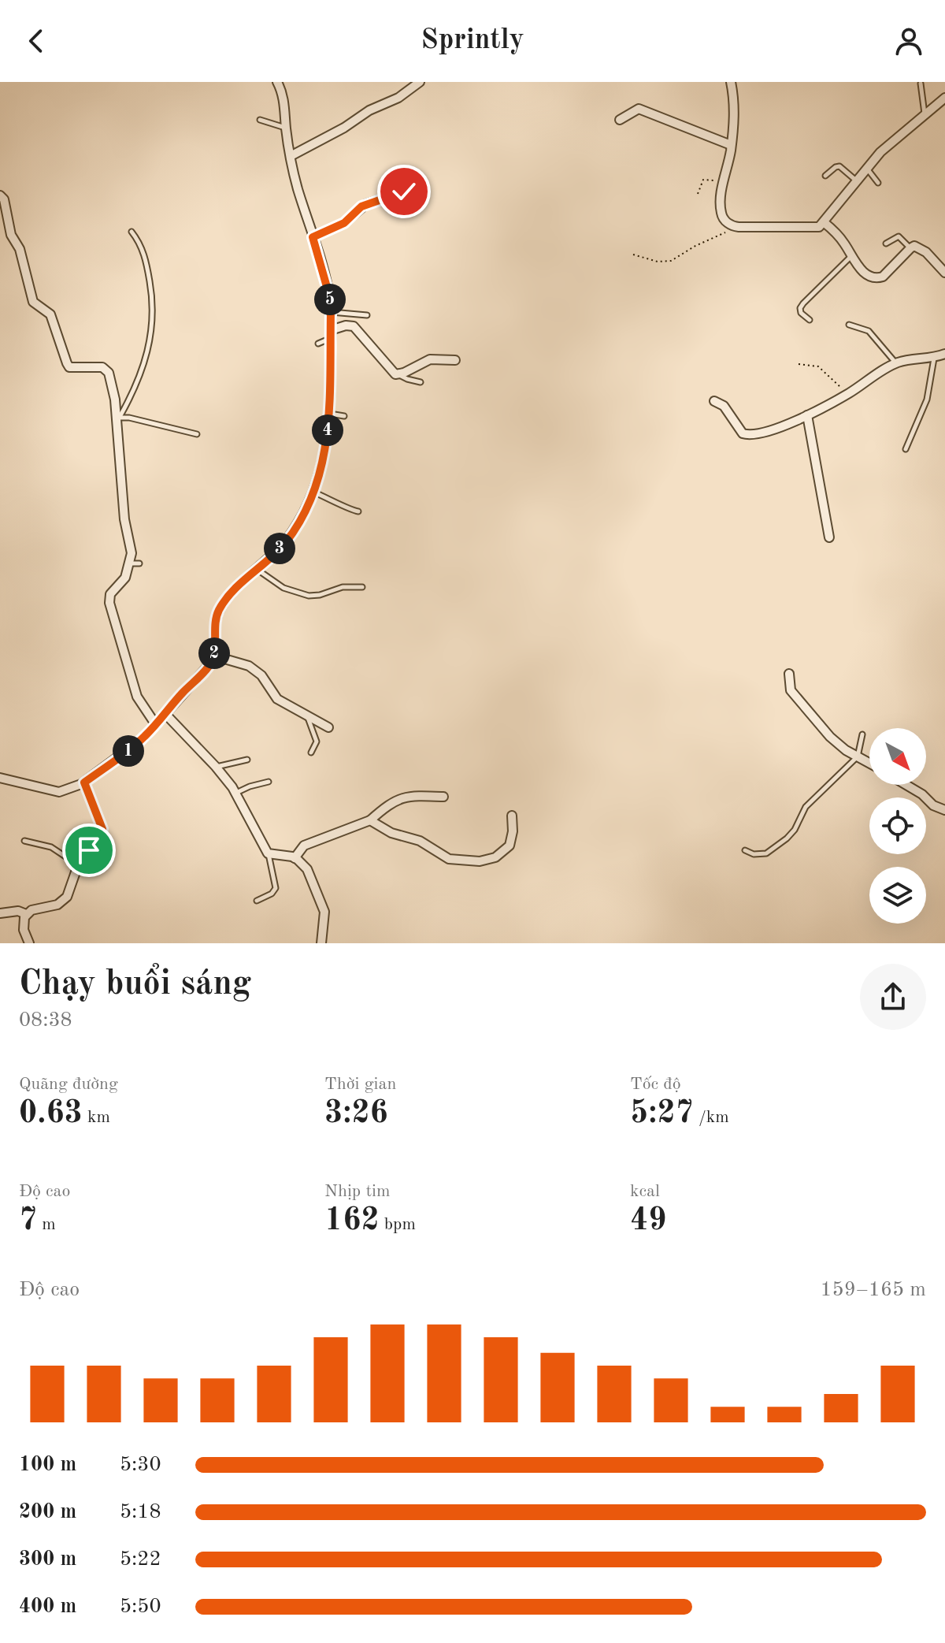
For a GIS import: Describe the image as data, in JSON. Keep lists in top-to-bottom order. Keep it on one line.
{"north":"bottom right","page":{"header":"Sprintly","pins":["5","4","3","2","1"],"heading":["Chạy buổi sáng","08:38"],"stats":[["Quãng đường","0.63 km"],["Thời gian","3:26"],["Tốc độ","5:27 /km"],["Độ cao","7 m"],["Nhịp tim","162 bpm"],["kcal","49"]],"chart":["Độ cao","159–165 m"],"list":[{"name":"100 m","note":"5:30"},{"name":"200 m","note":"5:18"},{"name":"300 m","note":"5:22"},{"name":"400 m","note":"5:50"}]}}
